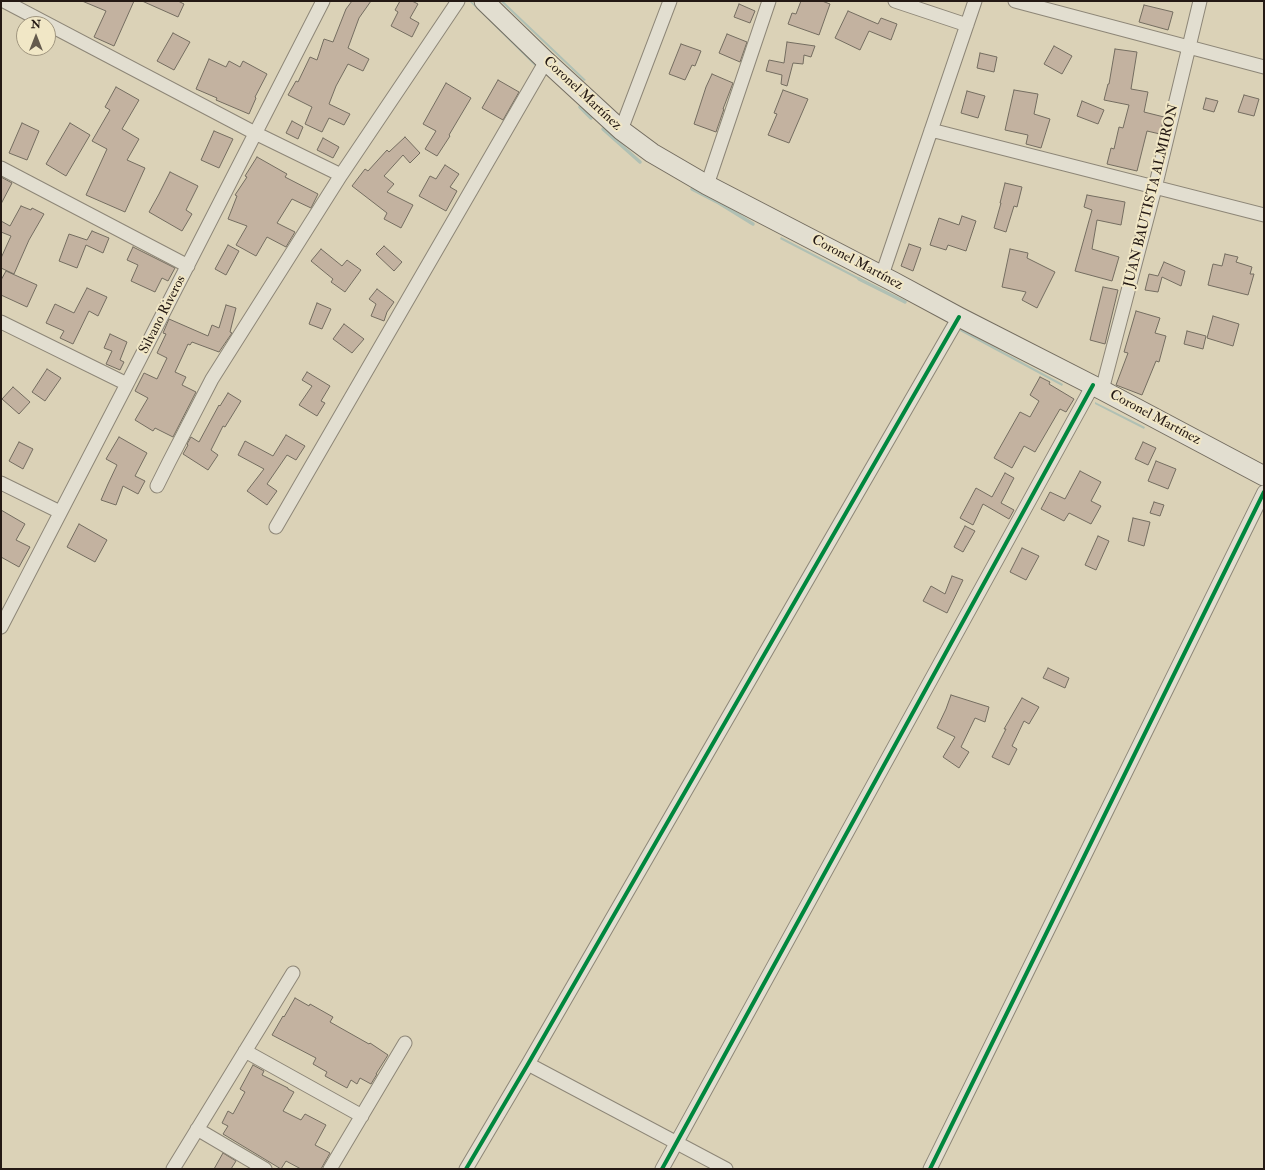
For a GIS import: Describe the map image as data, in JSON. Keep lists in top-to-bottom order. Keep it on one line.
{"streets":{"main road":["Coronel Martínez"],"street":["JUAN BAUTISTA ALMIRON","Silvano Riveros"]},"crossings":[["Coronel Martínez","JUAN BAUTISTA ALMIRON"]],"north":"top"}
